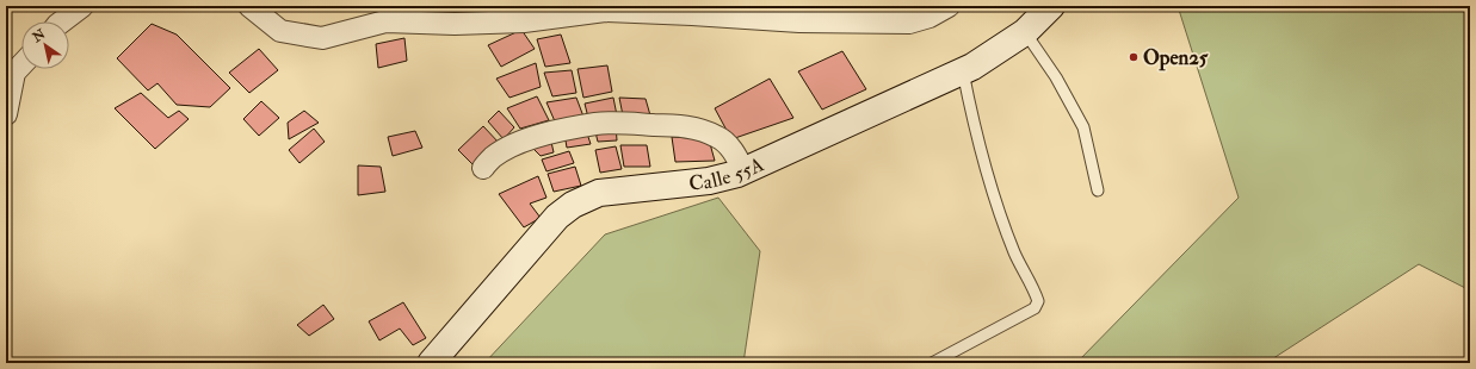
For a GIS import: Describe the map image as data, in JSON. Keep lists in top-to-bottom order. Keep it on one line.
{"streets":{"street":["Calle 55A"]},"places":["Open25"],"north":"top left"}
